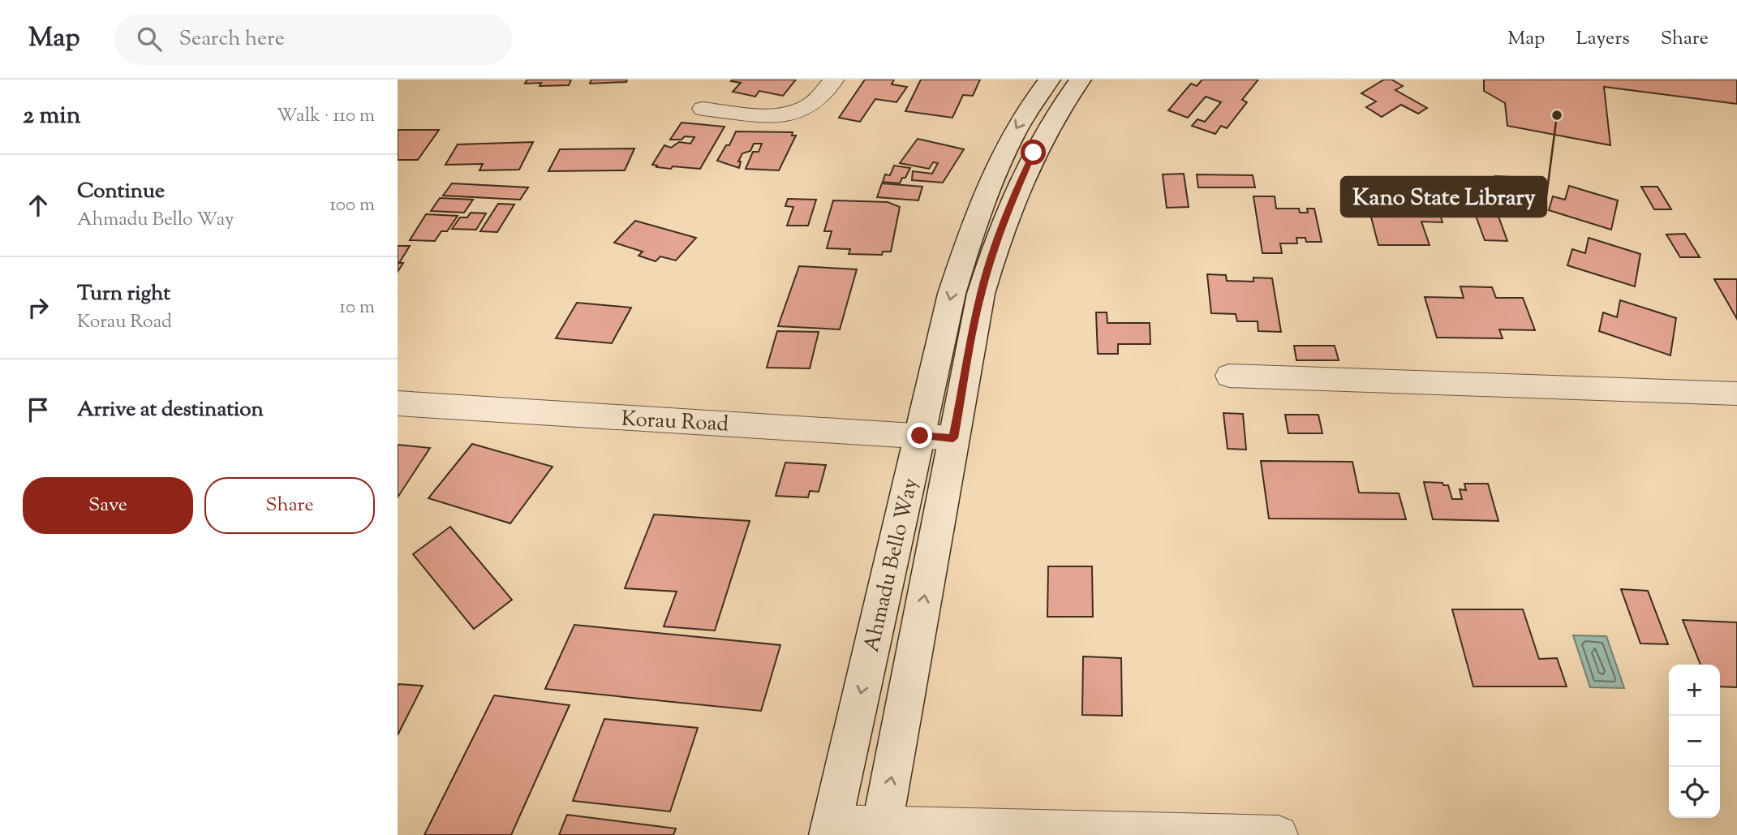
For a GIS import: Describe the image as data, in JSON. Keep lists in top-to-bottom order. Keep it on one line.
{"streets":{"main road":["Ahmadu Bello Way"],"street":["Korau Road"]},"crossings":[["Korau Road","Ahmadu Bello Way"]],"places":["Kano State Library"],"page":{"header":"Map","search":"Search here","nav":["Map","Layers","Share"],"heading":["2 min","Walk · 110 m"],"list":[["Continue","Ahmadu Bello Way","100 m"],["Turn right","Korau Road","10 m"],"Arrive at destination"],"buttons":["Save","Share"],"map_buttons":["+","−"]}}
